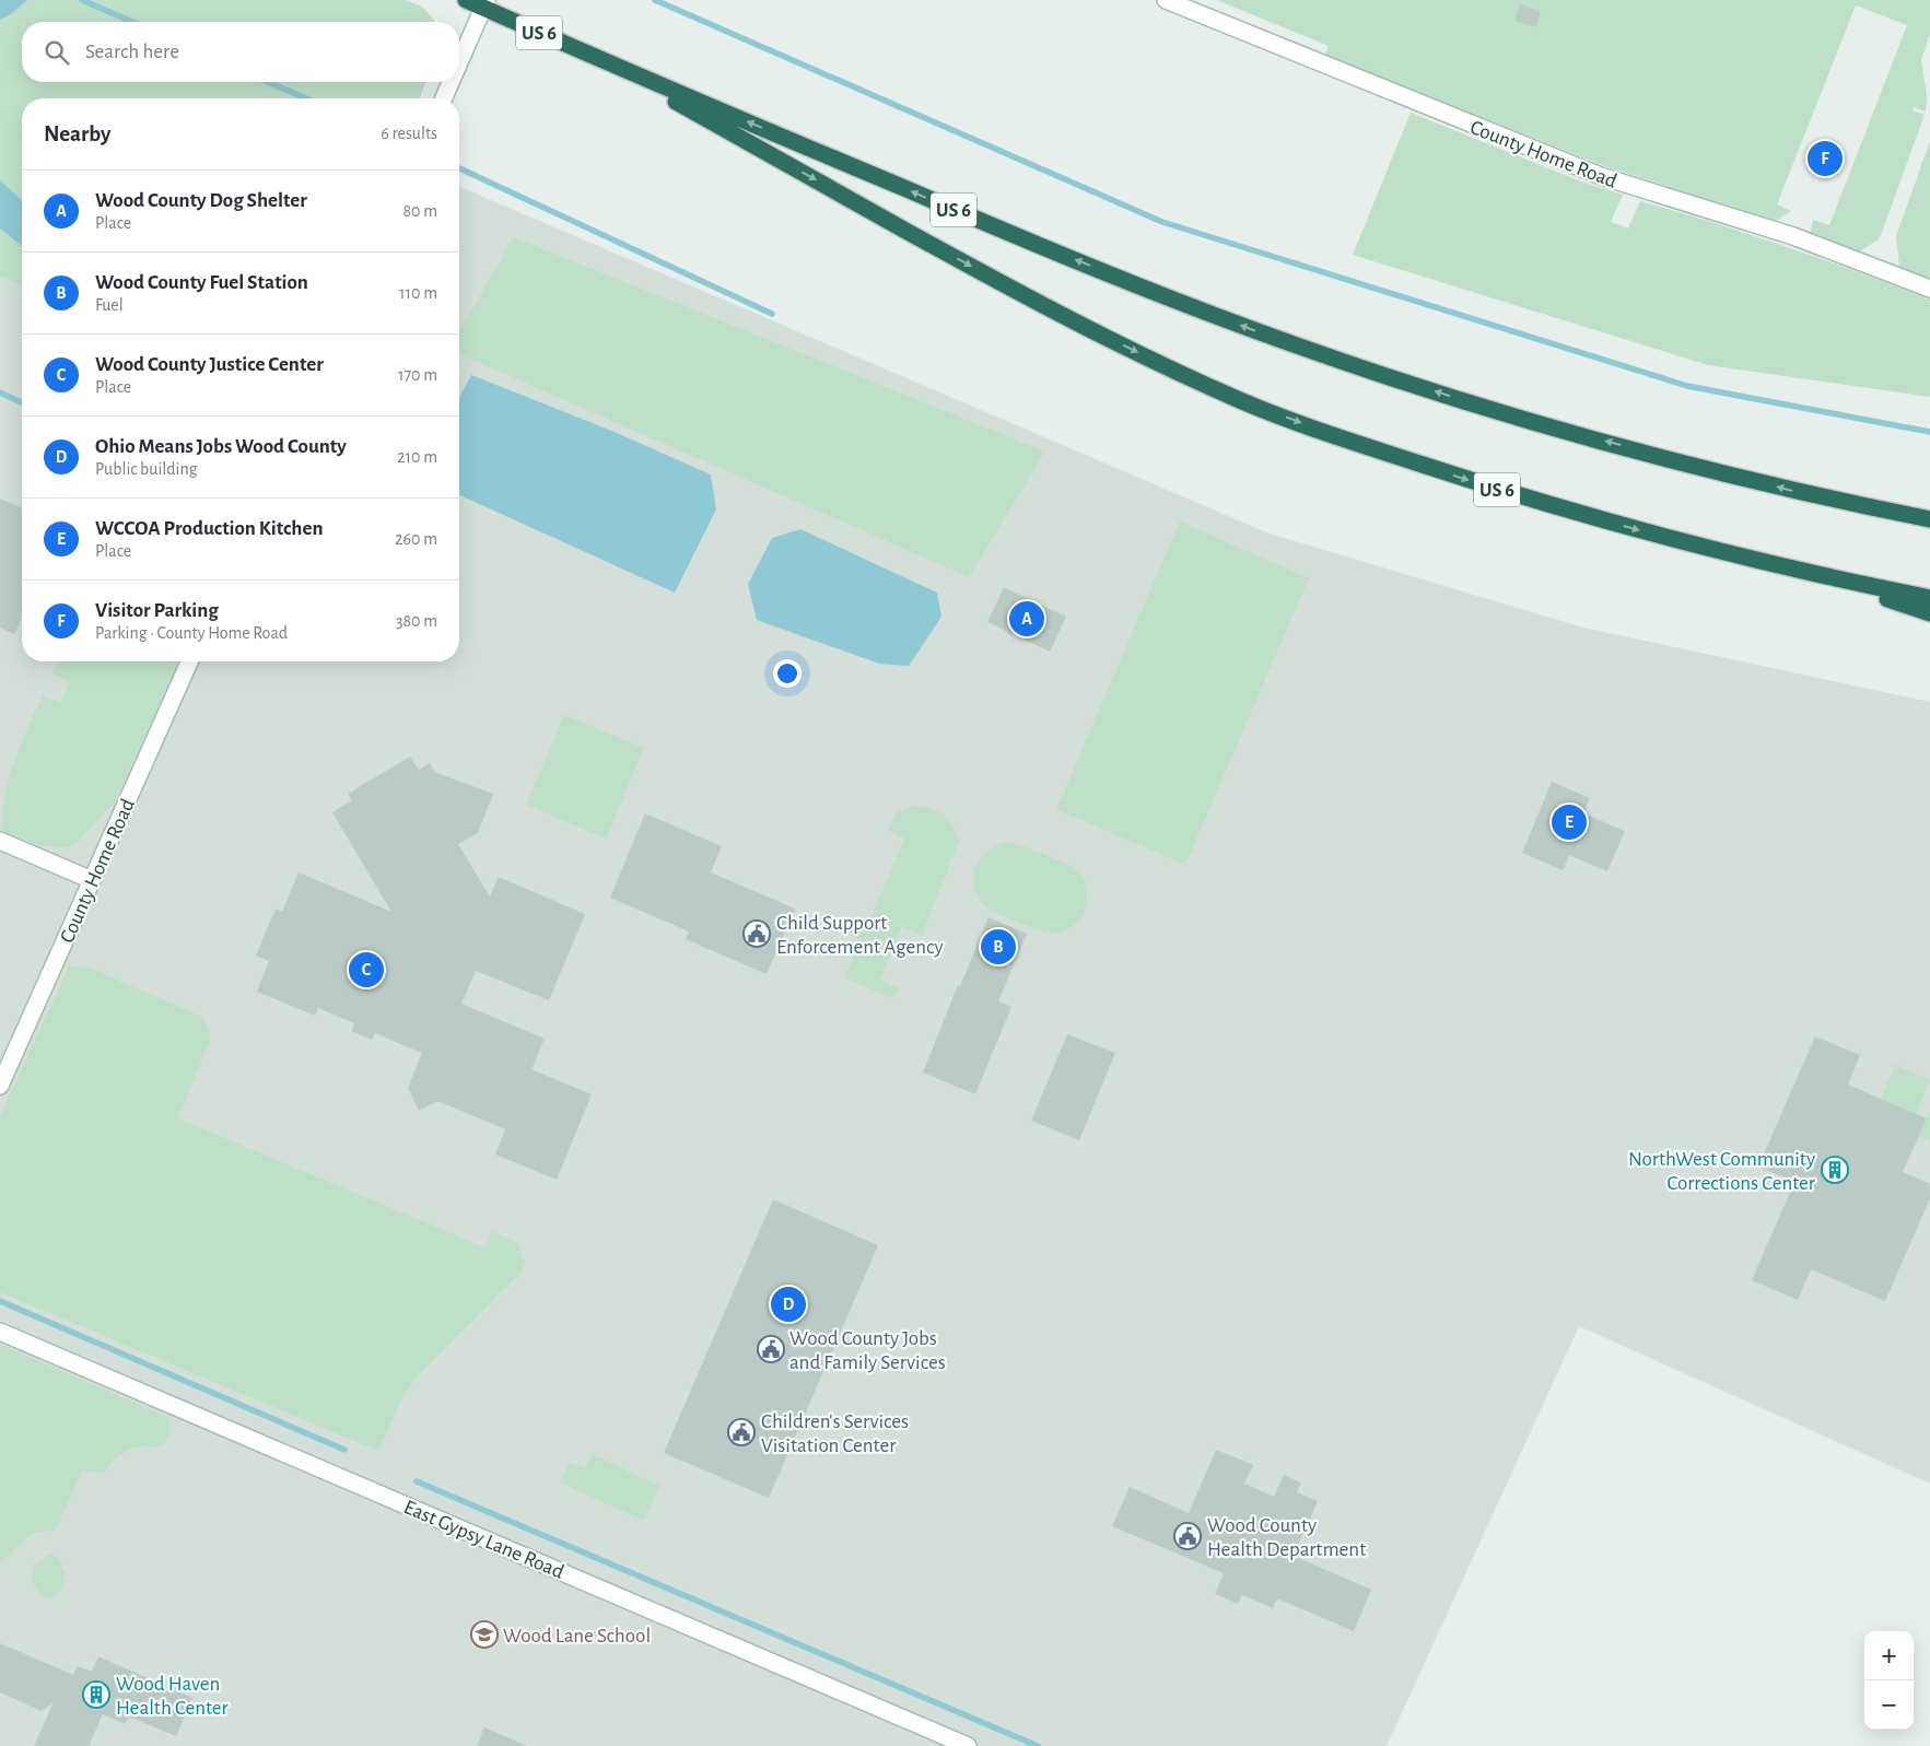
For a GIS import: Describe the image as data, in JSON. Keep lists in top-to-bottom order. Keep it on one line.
{"streets":{"highway":["US 6"],"street":["County Home Road","East Gypsy Lane Road"]},"places":{"public building":["Child Support Enforcement Agency","Wood County Jobs and Family Services","Children's Services Visitation Center","Wood County Health Department"],"building":["NorthWest Community Corrections Center","Wood Haven Health Center"],"school or university":["Wood Lane School"]},"page":{"search":"Search here","heading":["Nearby","6 results"],"pins":["F","A","E","B","C","D"],"list":[{"mark":"A","name":"Wood County Dog Shelter","note":"Place","value":"80 m"},{"mark":"B","name":"Wood County Fuel Station","note":"Fuel","value":"110 m"},{"mark":"C","name":"Wood County Justice Center","note":"Place","value":"170 m"},{"mark":"D","name":"Ohio Means Jobs Wood County","note":"Public building","value":"210 m"},{"mark":"E","name":"WCCOA Production Kitchen","note":"Place","value":"260 m"},{"mark":"F","name":"Visitor Parking","note":"Parking · County Home Road","value":"380 m"}],"map_buttons":["+","−"]}}
